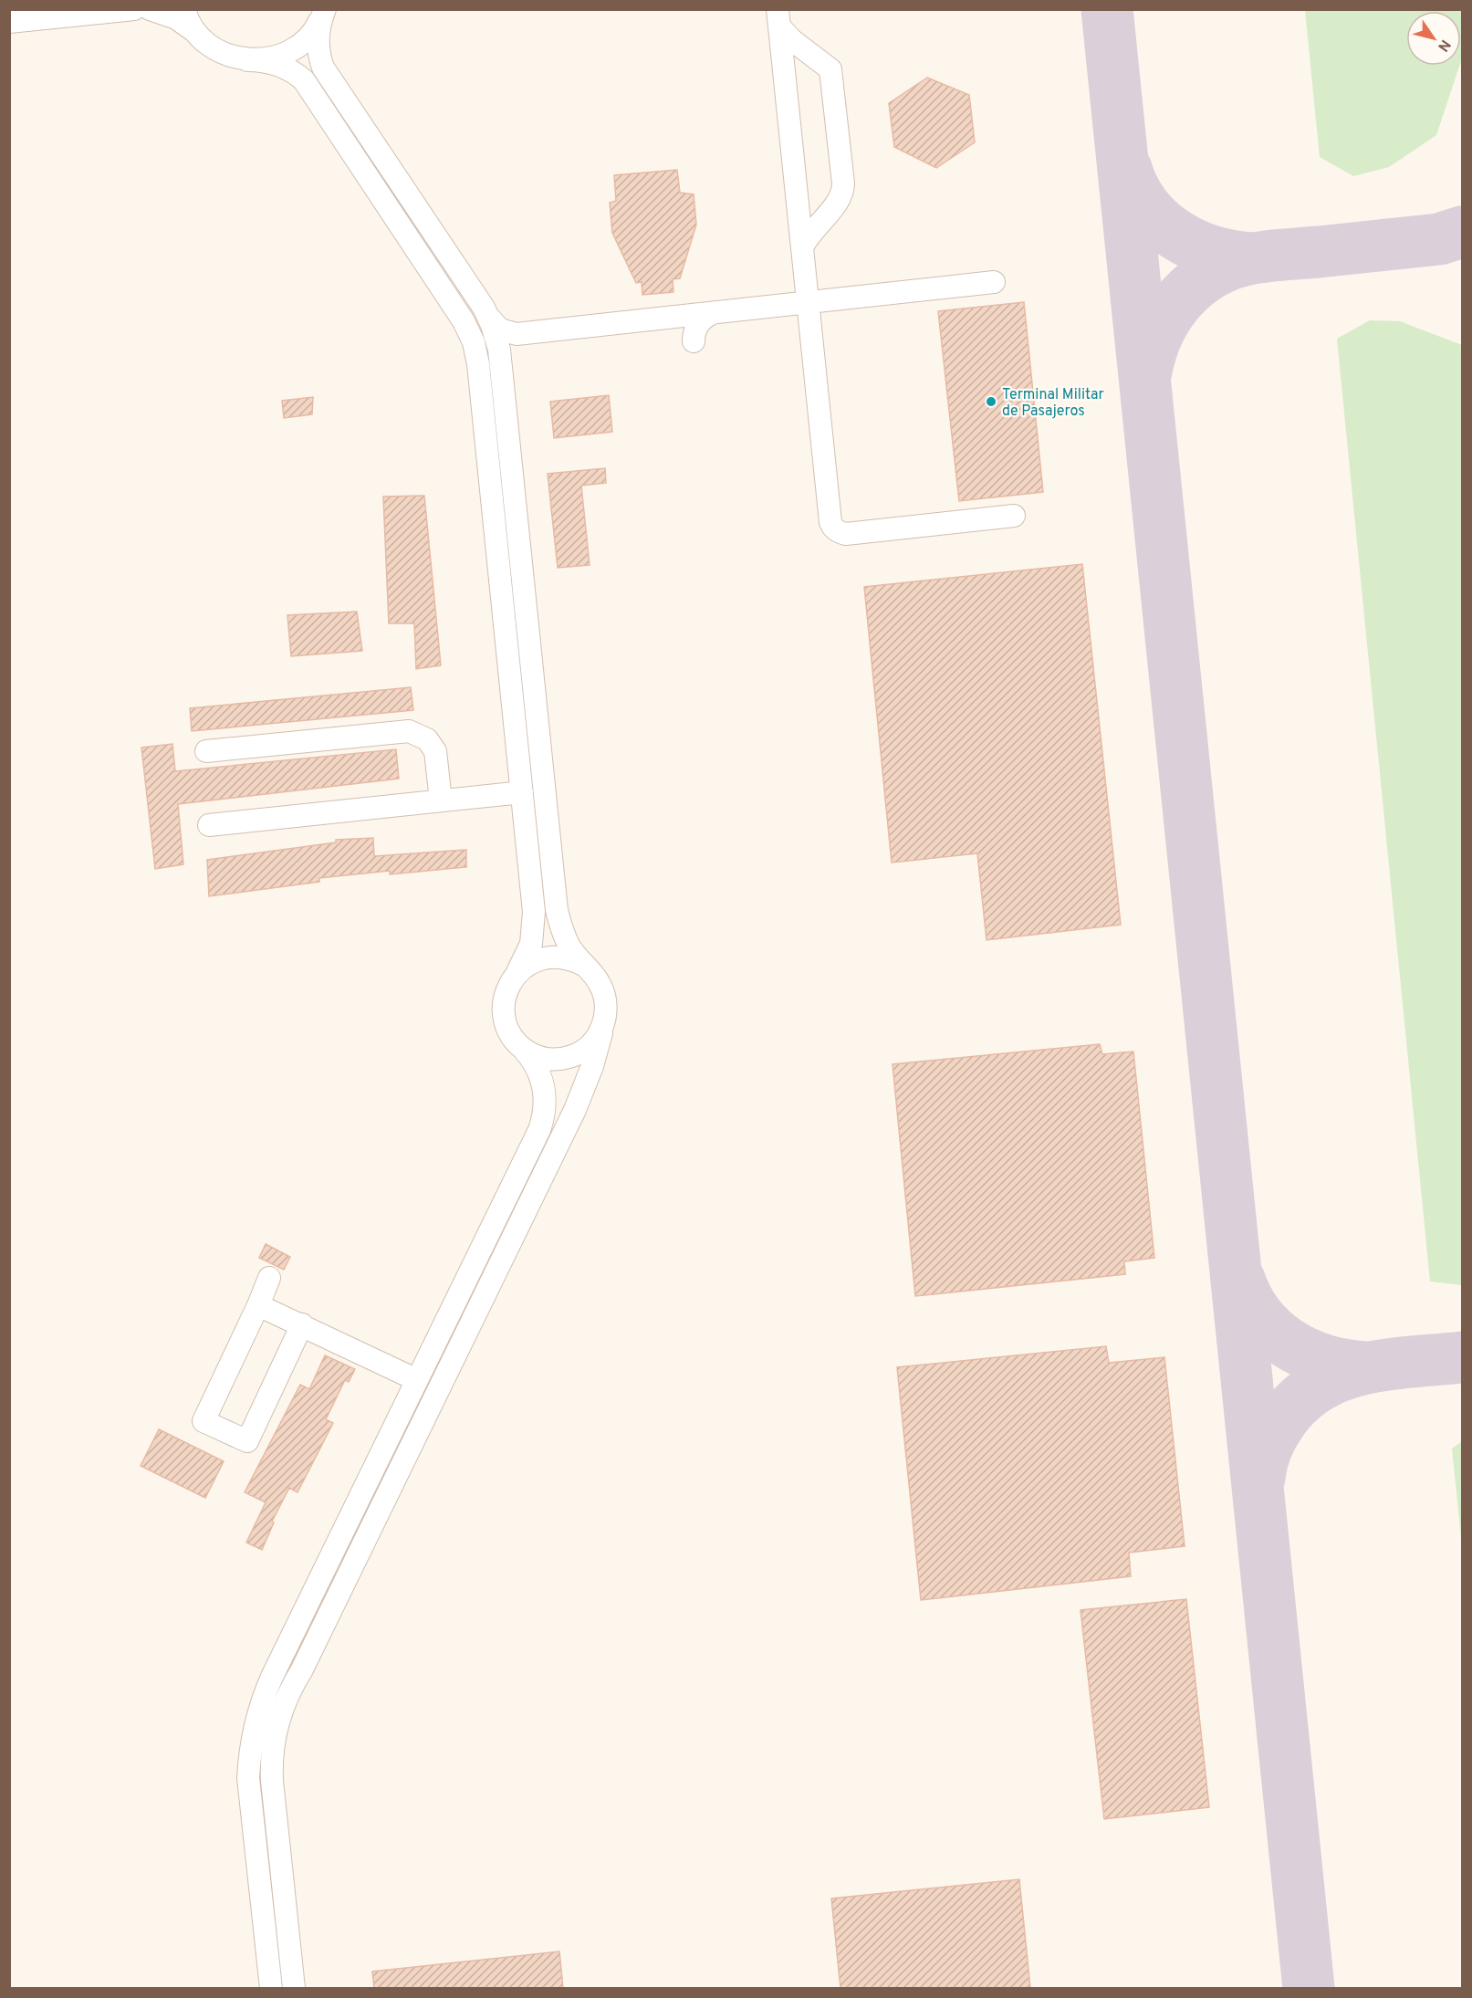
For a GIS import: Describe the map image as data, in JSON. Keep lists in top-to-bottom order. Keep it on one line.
{"places":["Terminal Militar de Pasajeros"],"north":"bottom right"}
